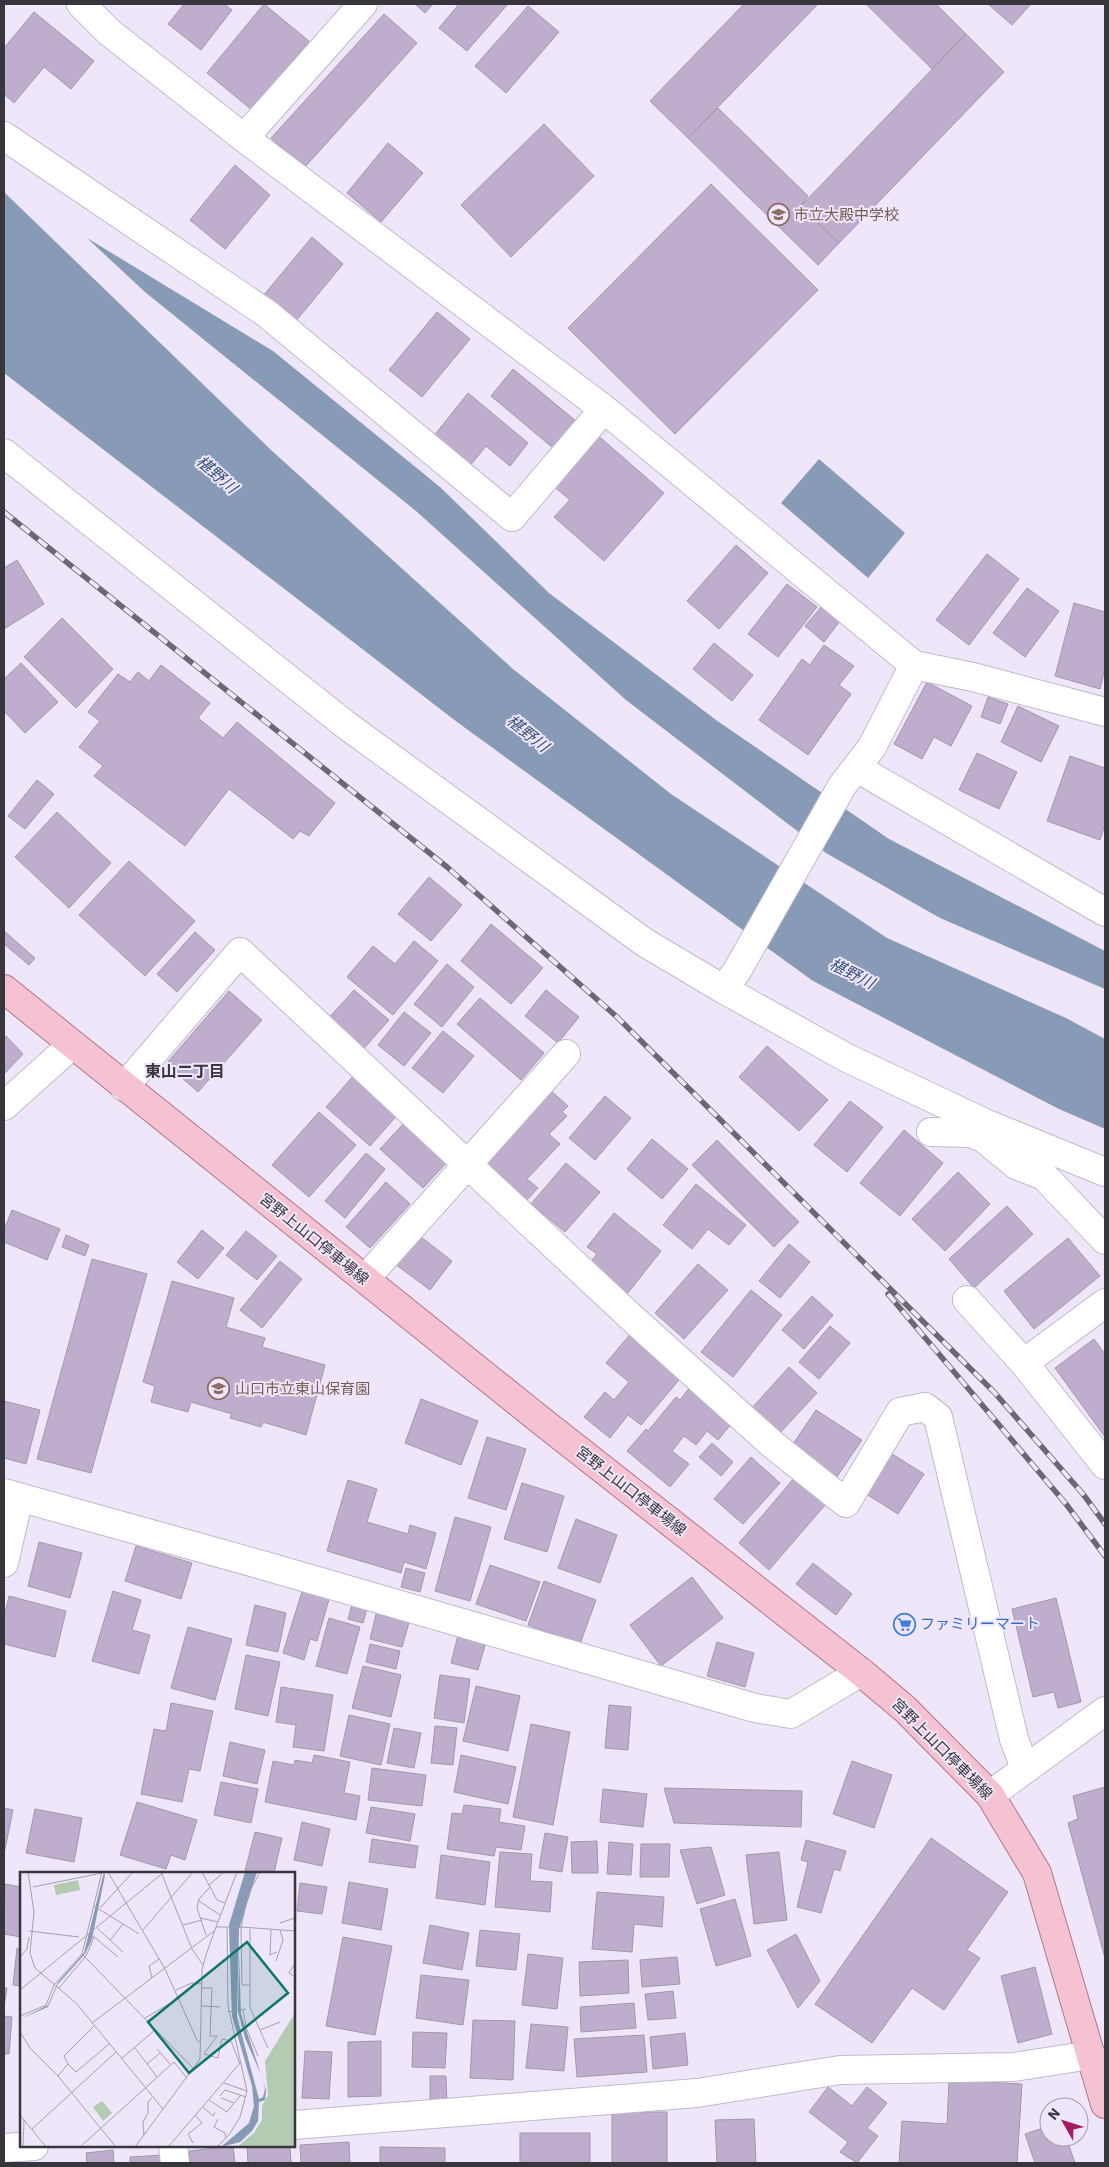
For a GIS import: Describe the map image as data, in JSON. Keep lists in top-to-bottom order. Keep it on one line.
{"streets":{"main road":["宮野上山口停車場線"]},"districts":["東山二丁目"],"water":["椹野川"],"places":{"school or university":["市立大殿中学校","山口市立東山保育園"],"supermarket":["ファミリーマート"]},"north":"top left"}
